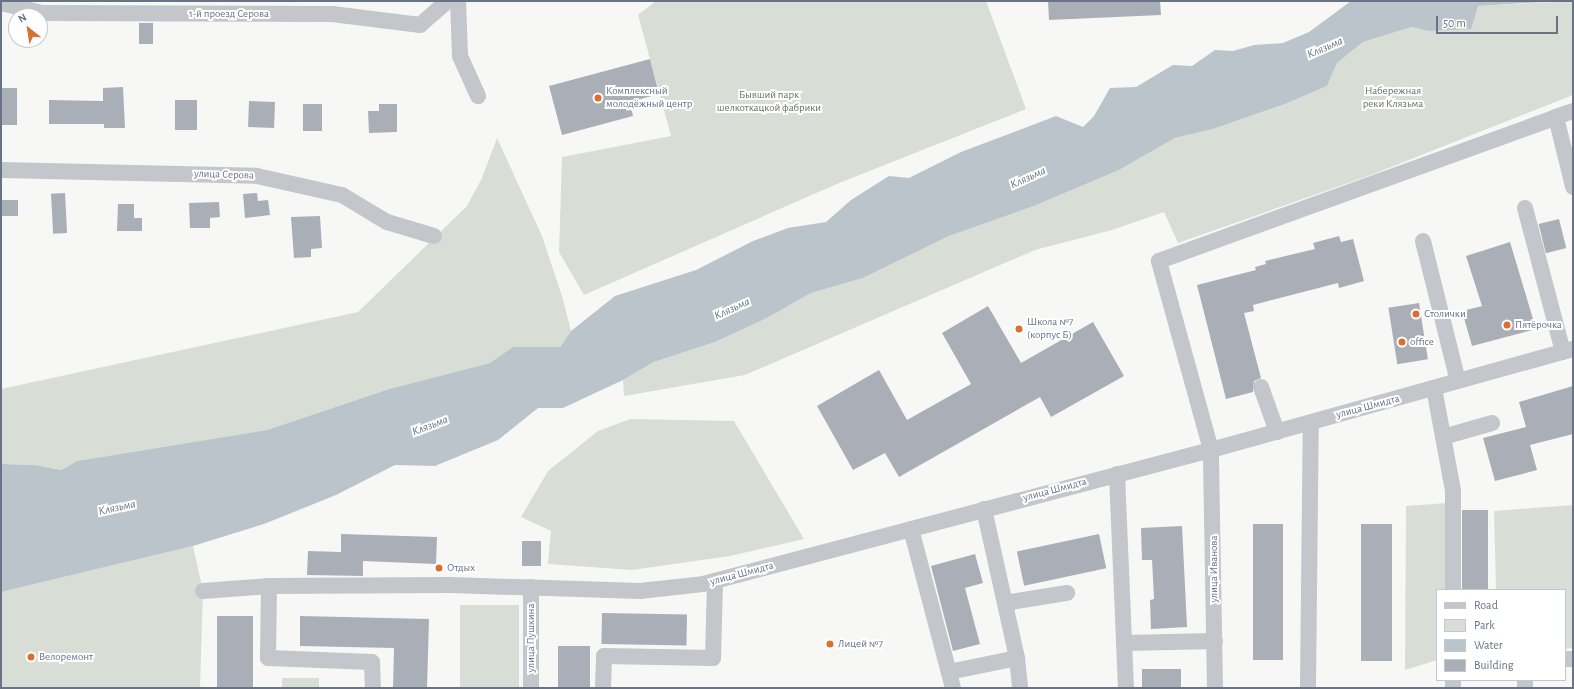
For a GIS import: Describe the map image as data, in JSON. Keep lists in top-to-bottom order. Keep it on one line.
{"streets":{"street":["1-й проезд Серова","улица Серова","улица Шмидта","улица Иванова","улица Пушкина"]},"crossings":[["улица Шмидта","улица Иванова"],["улица Шмидта","улица Пушкина"]],"water":["Клязьма"],"parks":["Набережная реки Клязьма","Бывший парк шелкоткацкой фабрики"],"places":["Комплексный молодёжный центр","Столички","Пятёрочка","Школа №7 (корпус Б)","office","Отдых","Лицей №7","Велоремонт"],"legend":["Road","Park","Water","Building"],"scale_bar":"50 m","north":"top left"}
